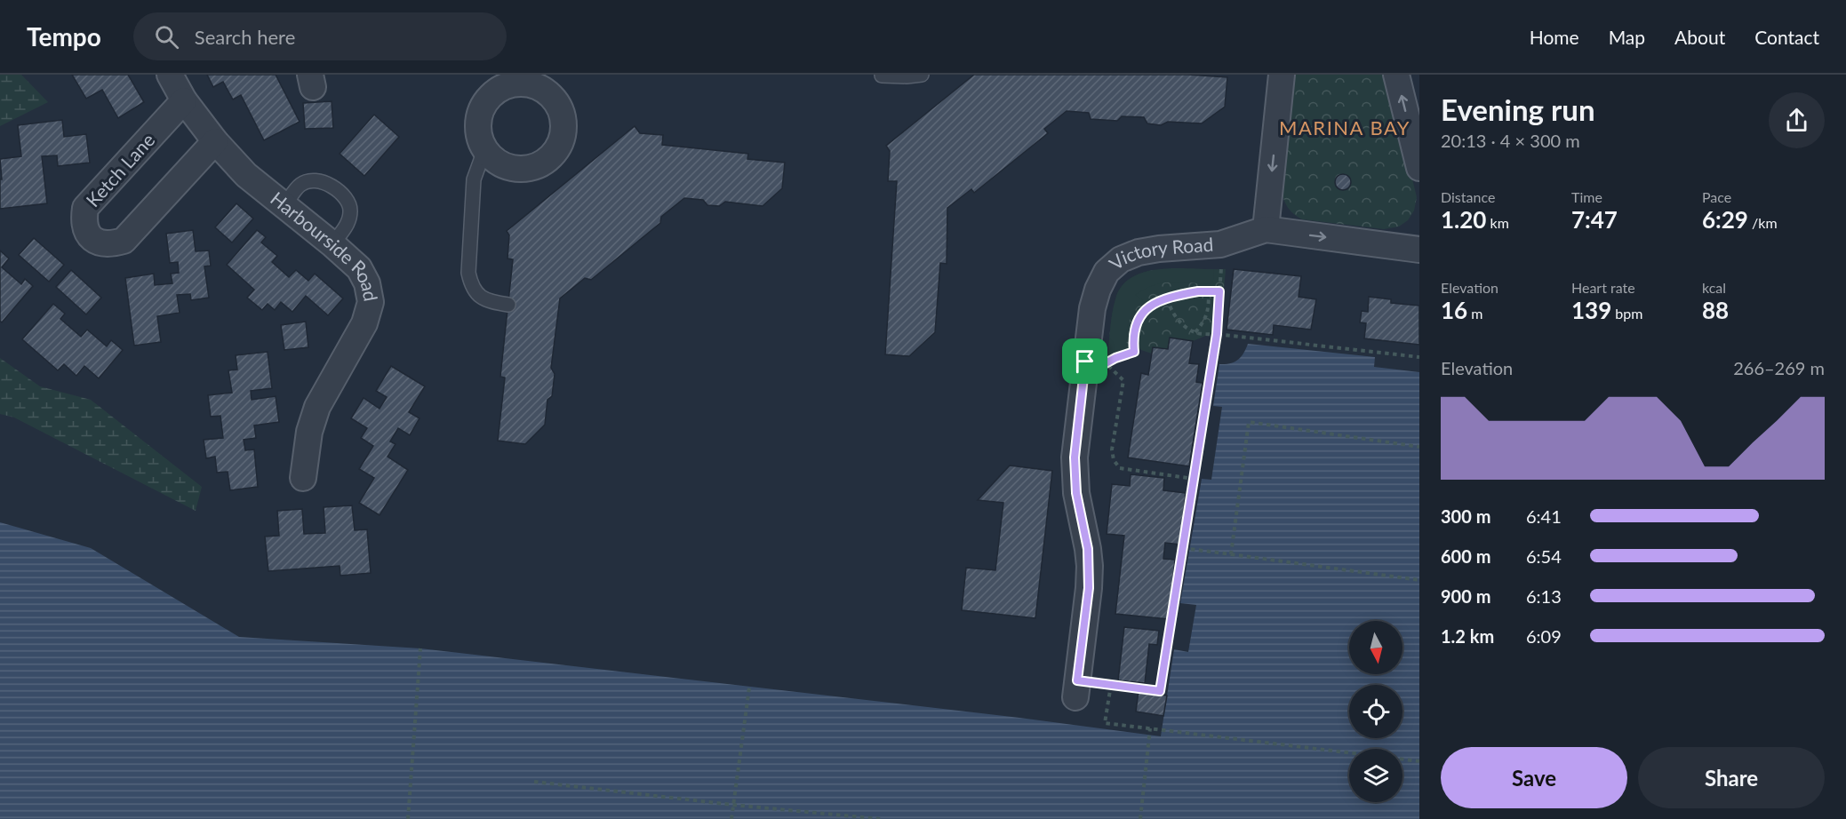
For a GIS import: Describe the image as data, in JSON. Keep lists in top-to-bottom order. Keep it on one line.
{"streets":{"street":["Ketch Lane","Harbourside Road","Victory Road"]},"crossings":[["Ketch Lane","Harbourside Road"]],"districts":["MARINA BAY"],"north":"bottom","page":{"header":"Tempo","search":"Search here","nav":["Home","Map","About","Contact"],"heading":["Evening run","20:13 · 4 × 300 m"],"stats":[["Distance","1.20 km"],["Time","7:47"],["Pace","6:29 /km"],["Elevation","16 m"],["Heart rate","139 bpm"],["kcal","88"]],"chart":["Elevation","266–269 m"],"list":[{"name":"300 m","note":"6:41"},{"name":"600 m","note":"6:54"},{"name":"900 m","note":"6:13"},{"name":"1.2 km","note":"6:09"}],"buttons":["Save","Share"]}}
